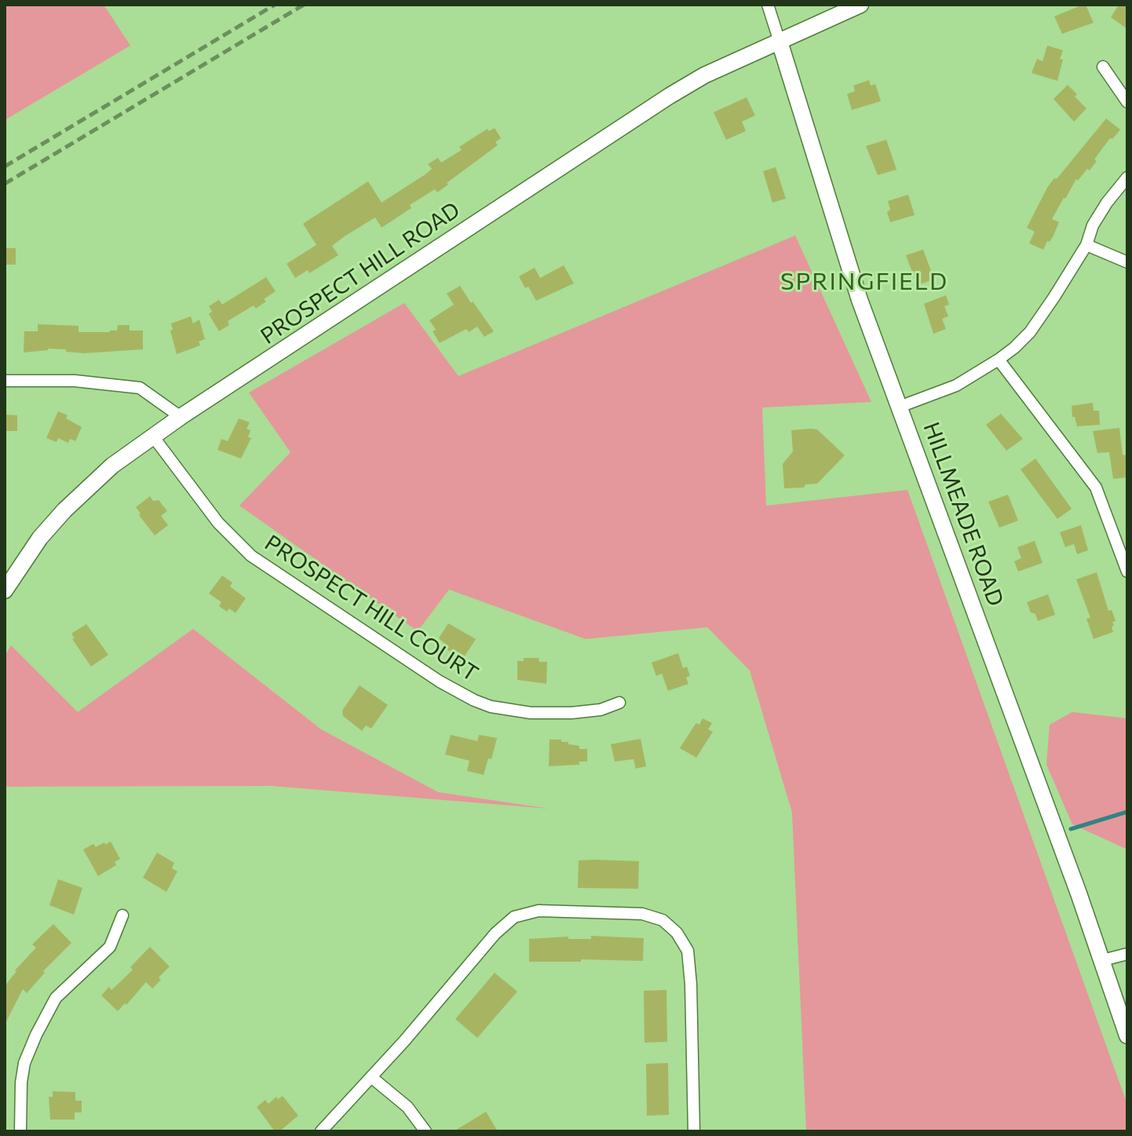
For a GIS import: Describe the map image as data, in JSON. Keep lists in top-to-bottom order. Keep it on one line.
{"streets":{"street":["PROSPECT HILL ROAD","HILLMEADE ROAD","PROSPECT HILL COURT"]},"crossings":[["PROSPECT HILL ROAD","HILLMEADE ROAD"],["PROSPECT HILL ROAD","PROSPECT HILL COURT"]],"districts":["SPRINGFIELD"]}
